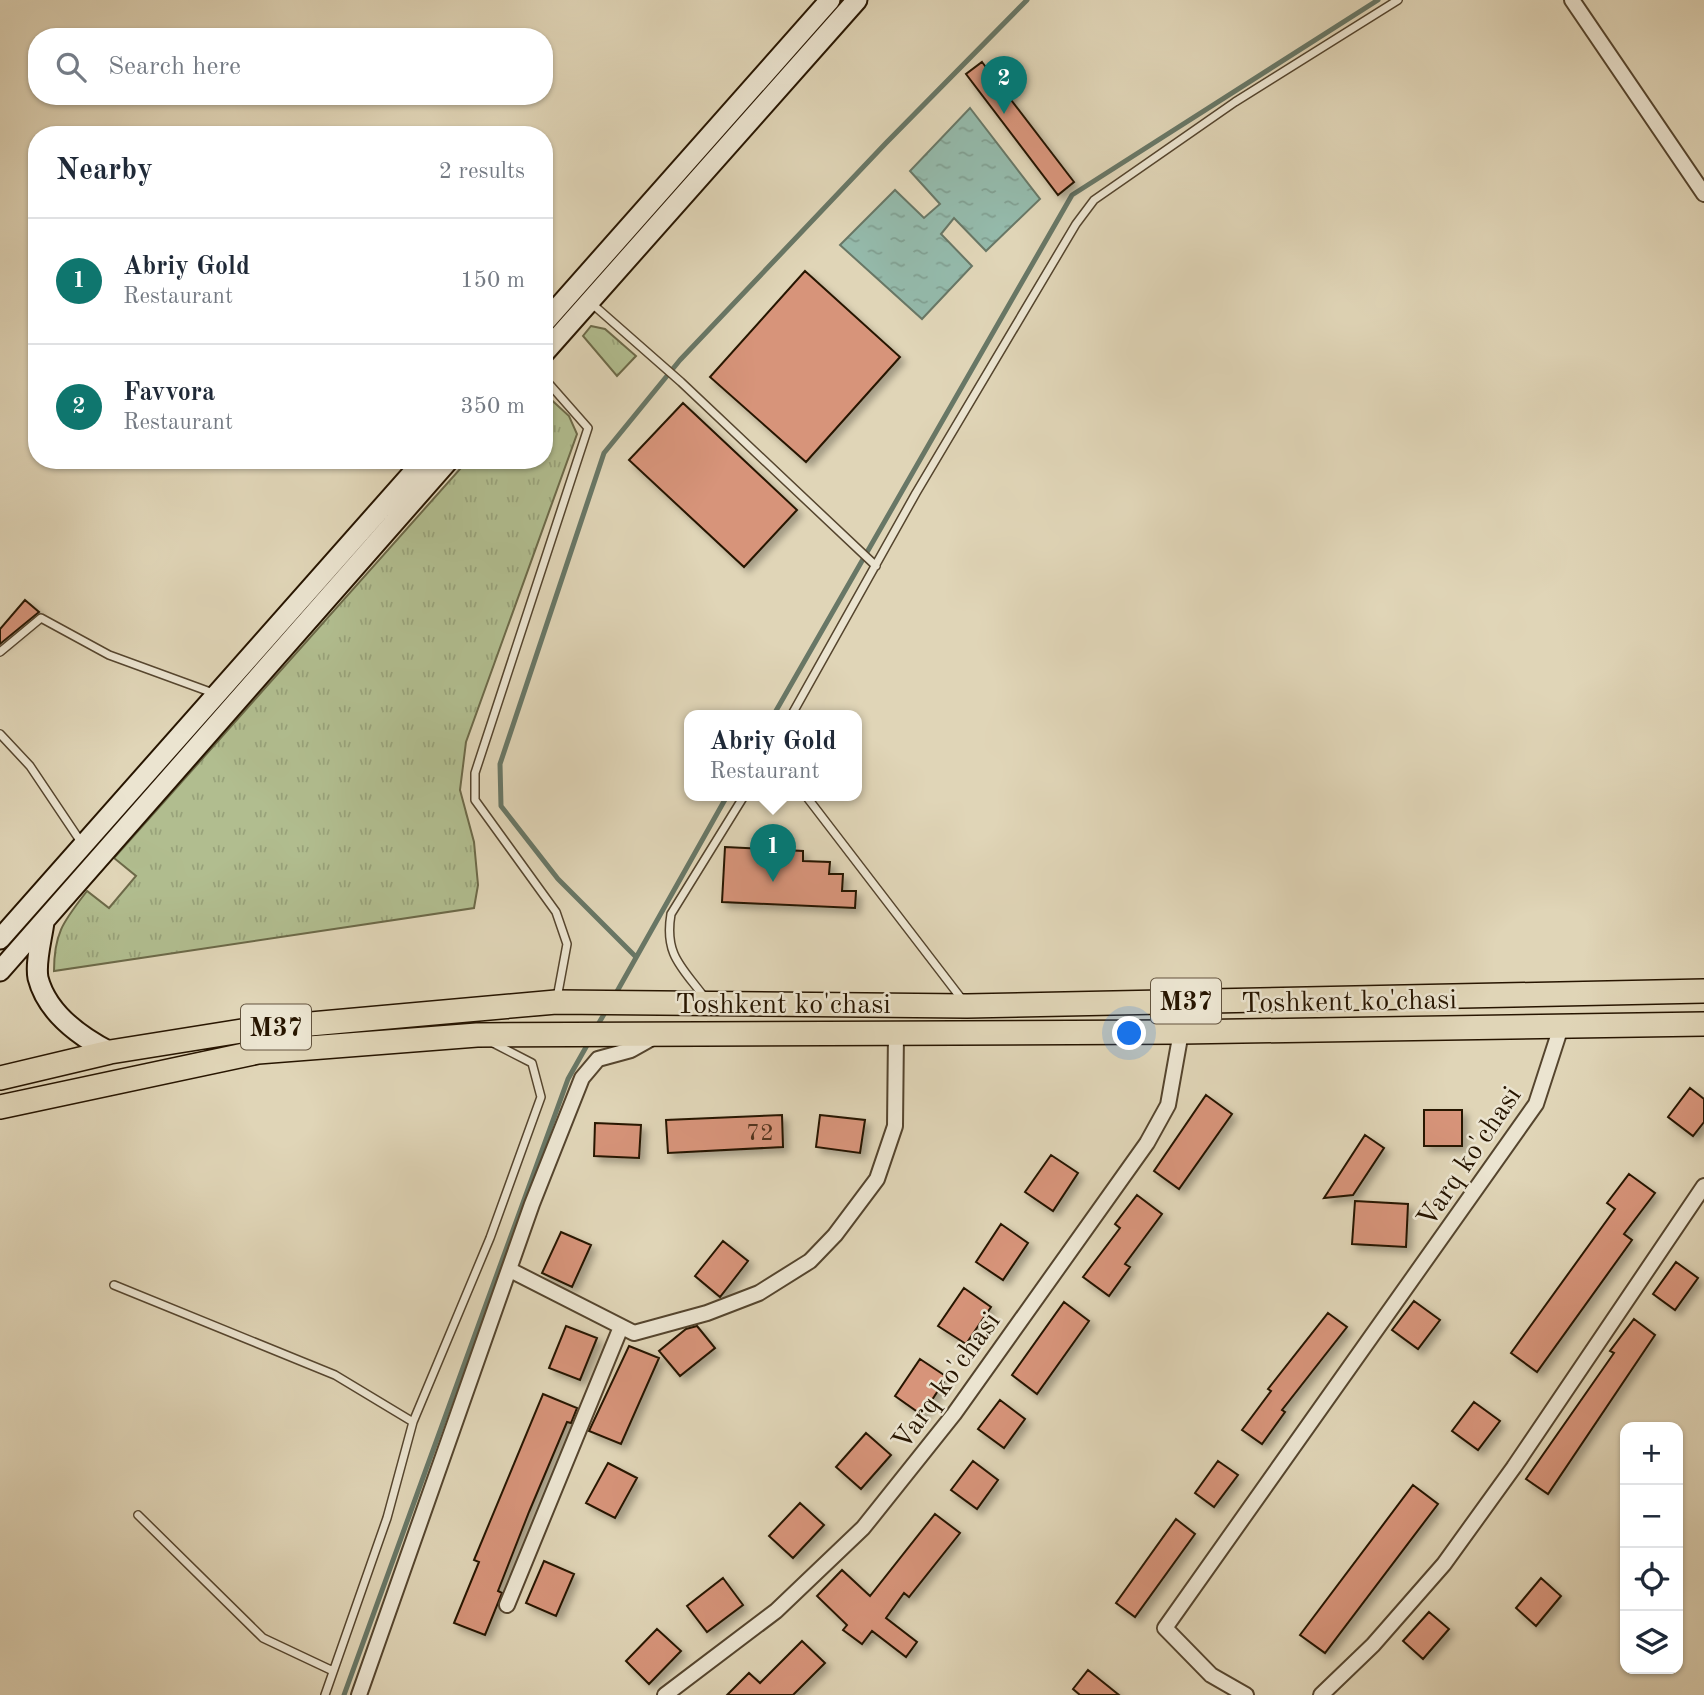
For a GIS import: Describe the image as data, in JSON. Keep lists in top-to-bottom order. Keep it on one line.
{"streets":{"highway":["Toshkent ko'chasi","M37"],"street":["Varq ko'chasi"]},"crossings":[["Toshkent ko'chasi","M37"],["Toshkent ko'chasi","Varq ko'chasi"]],"house_numbers":["72"],"page":{"search":"Search here","pins":["2","1"],"heading":["Nearby","2 results"],"list":[{"mark":"1","name":"Abriy Gold","note":"Restaurant","value":"150 m"},{"mark":"2","name":"Favvora","note":"Restaurant","value":"350 m"}],"popup":["Abriy Gold","Restaurant"],"map_buttons":["+","−"]}}
